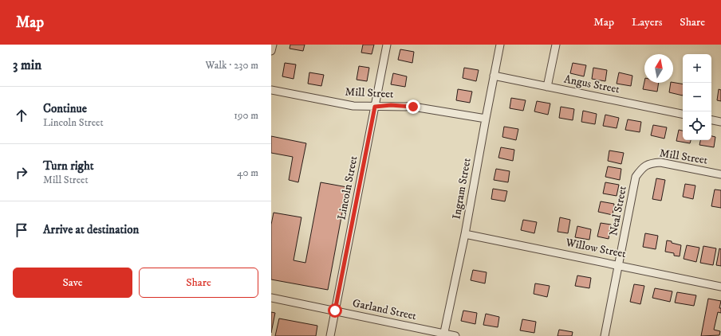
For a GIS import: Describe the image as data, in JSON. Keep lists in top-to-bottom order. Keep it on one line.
{"streets":{"street":["Angus Street","Mill Street","Lincoln Street","Ingram Street","Neal Street","Willow Street","Garland Street"]},"crossings":[["Angus Street","Ingram Street"],["Mill Street","Lincoln Street"],["Mill Street","Ingram Street"],["Mill Street","Neal Street"],["Lincoln Street","Garland Street"],["Ingram Street","Willow Street"],["Ingram Street","Garland Street"],["Neal Street","Willow Street"]],"north":"top","page":{"header":"Map","nav":["Map","Layers","Share"],"heading":["3 min","Walk · 230 m"],"map_buttons":["+","−"],"list":[["Continue","Lincoln Street","190 m"],["Turn right","Mill Street","40 m"],"Arrive at destination"],"buttons":["Save","Share"]}}
